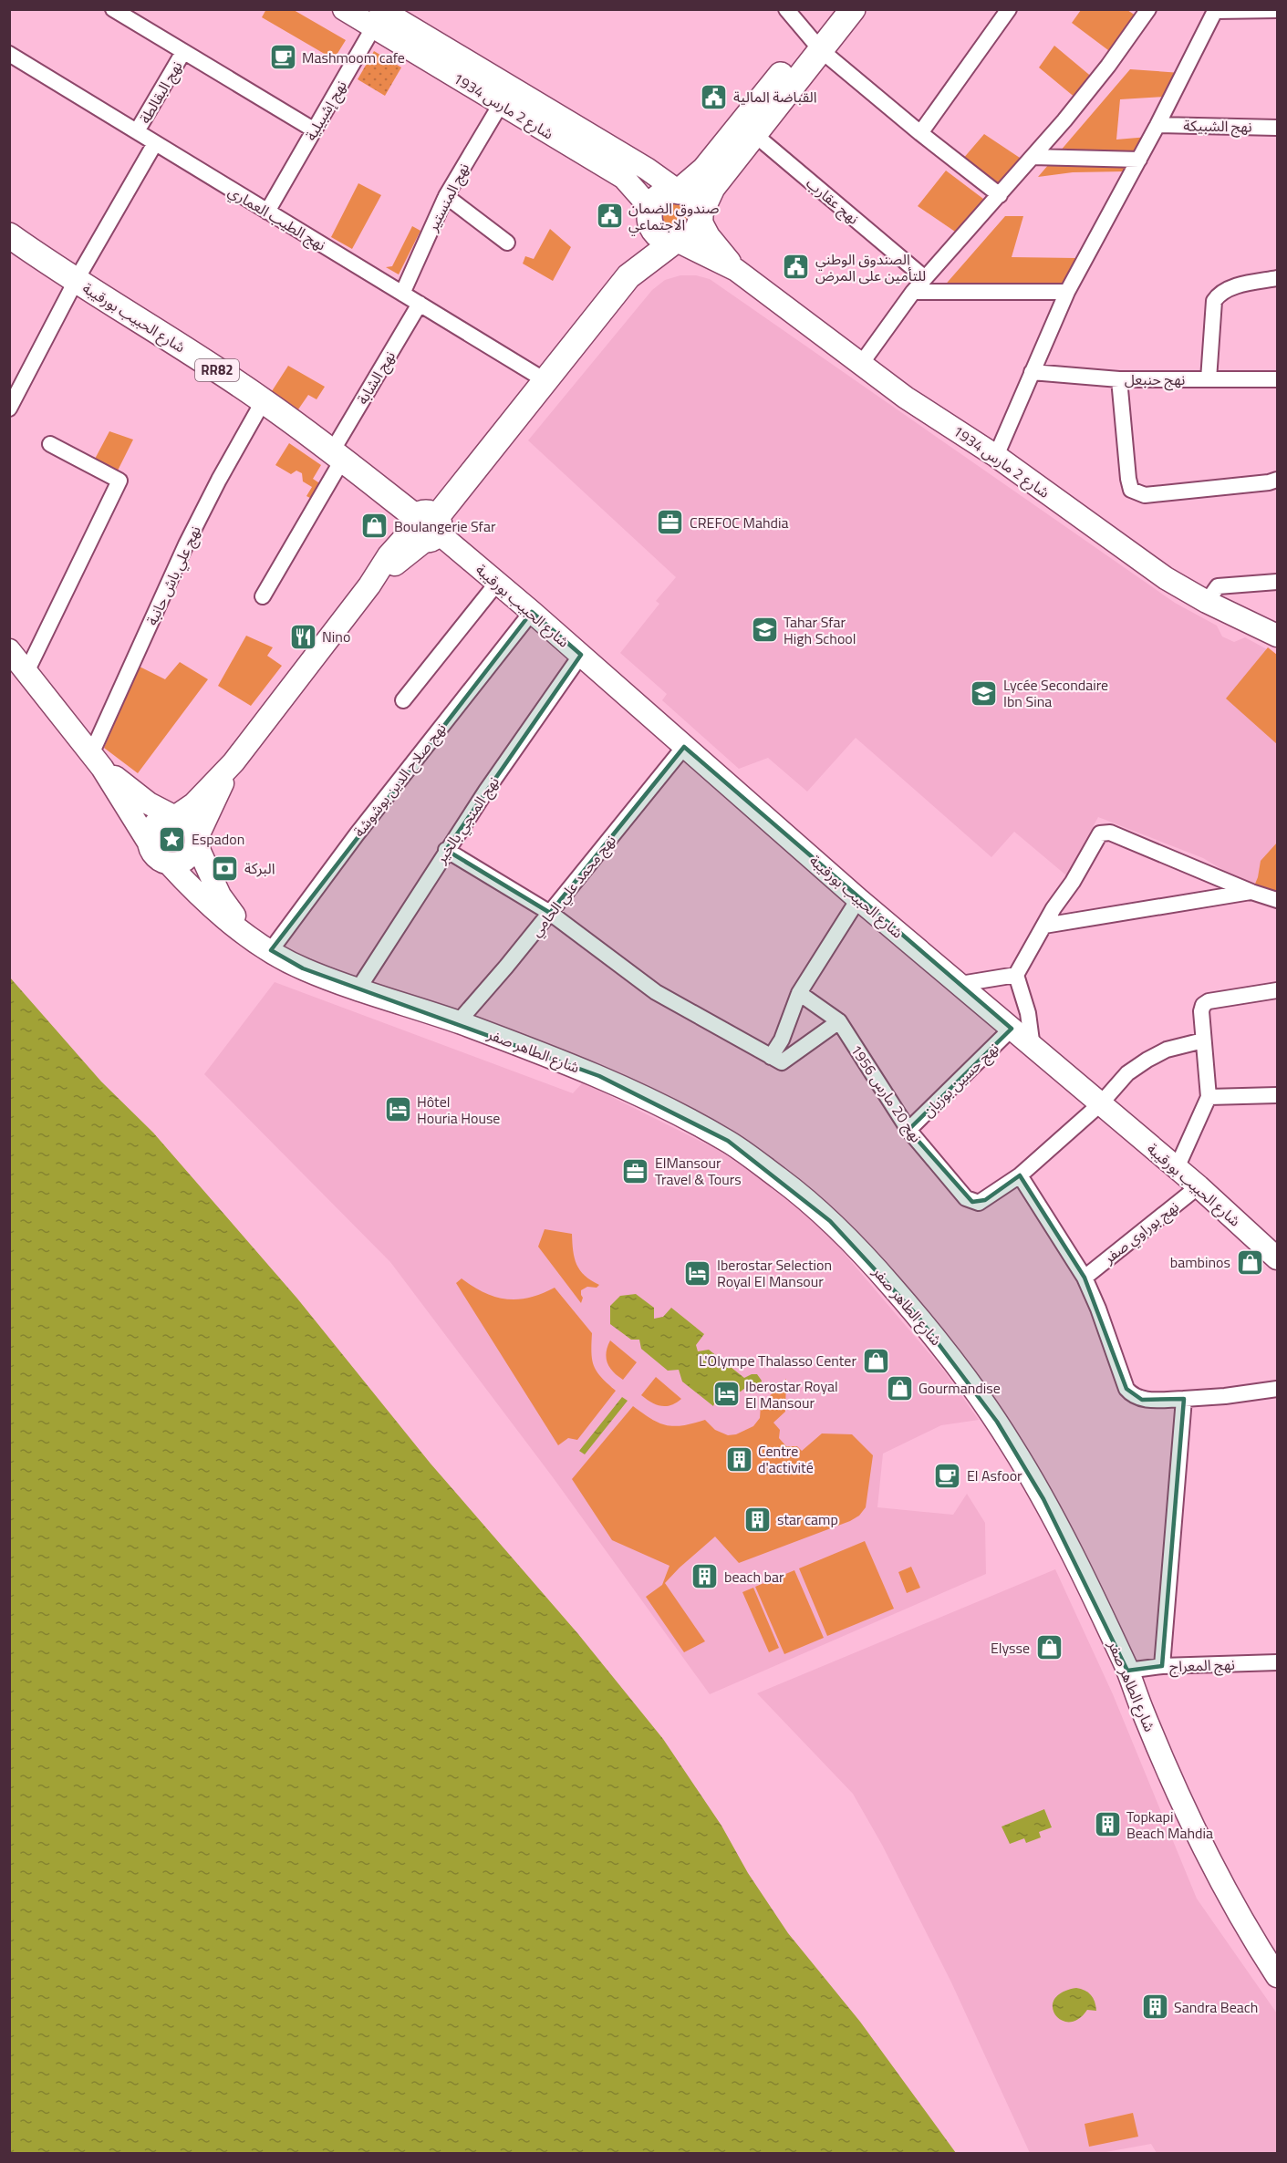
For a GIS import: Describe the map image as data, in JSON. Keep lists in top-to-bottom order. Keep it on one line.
{"streets":{"main road":["شارع 2 مارس 1934","شارع الحبيب بورقيبة","RR82","شارع الطاهر صفر"],"street":["نهج البقالطة","نهج إشبيلية","نهج الشبيكة","نهج المنستير","نهج عقارب","نهج الطيب العماري","نهج الشابة","نهج حنبعل","نهج علي باش حانبة","نهج صلاح الدين بوشوشة","نهج المنجي بالخير","نهج محمد علي الحامي","نهج حسين بوزيان","نهج 20 مارس 1956","نهج بوراوي صفر","نهج المعراج"]},"crossings":[["نهج البقالطة","نهج الطيب العماري"],["شارع 2 مارس 1934","نهج إشبيلية"],["شارع 2 مارس 1934","نهج المنستير"],["نهج إشبيلية","نهج الطيب العماري"],["نهج المنستير","نهج الطيب العماري"],["نهج الطيب العماري","نهج الشابة"],["شارع الحبيب بورقيبة","نهج الشابة"],["شارع الحبيب بورقيبة","نهج علي باش حانبة"],["شارع الحبيب بورقيبة","نهج صلاح الدين بوشوشة"],["شارع الحبيب بورقيبة","نهج المنجي بالخير"],["شارع الحبيب بورقيبة","نهج محمد علي الحامي"],["شارع الحبيب بورقيبة","نهج حسين بوزيان"],["شارع الحبيب بورقيبة","نهج 20 مارس 1956"],["شارع الحبيب بورقيبة","نهج بوراوي صفر"],["نهج صلاح الدين بوشوشة","شارع الطاهر صفر"],["نهج المنجي بالخير","شارع الطاهر صفر"],["نهج محمد علي الحامي","شارع الطاهر صفر"],["شارع الطاهر صفر","نهج المعراج"],["نهج حسين بوزيان","نهج 20 مارس 1956"]],"places":{"cafe":["Mashmoom cafe","El Asfoor"],"public building":["القباضة المالية","صندوق الضمان الاجتماعي","الصندوق الوطني للتأمين على المرض"],"office":["CREFOC Mahdia","ElMansour Travel & Tours"],"shop":["Boulangerie Sfar","bambinos","L'Olympe Thalasso Center","Gourmandise","Elysse"],"school or university":["Tahar Sfar High School","Lycée Secondaire Ibn Sina"],"restaurant":["Nino"],"place":["Espadon"],"bank":["البركة"],"hotel":["Hôtel Houria House","Iberostar Selection Royal El Mansour","Iberostar Royal El Mansour"],"building":["Centre d'activité","star camp","beach bar","Topkapi Beach Mahdia","Sandra Beach"]}}
